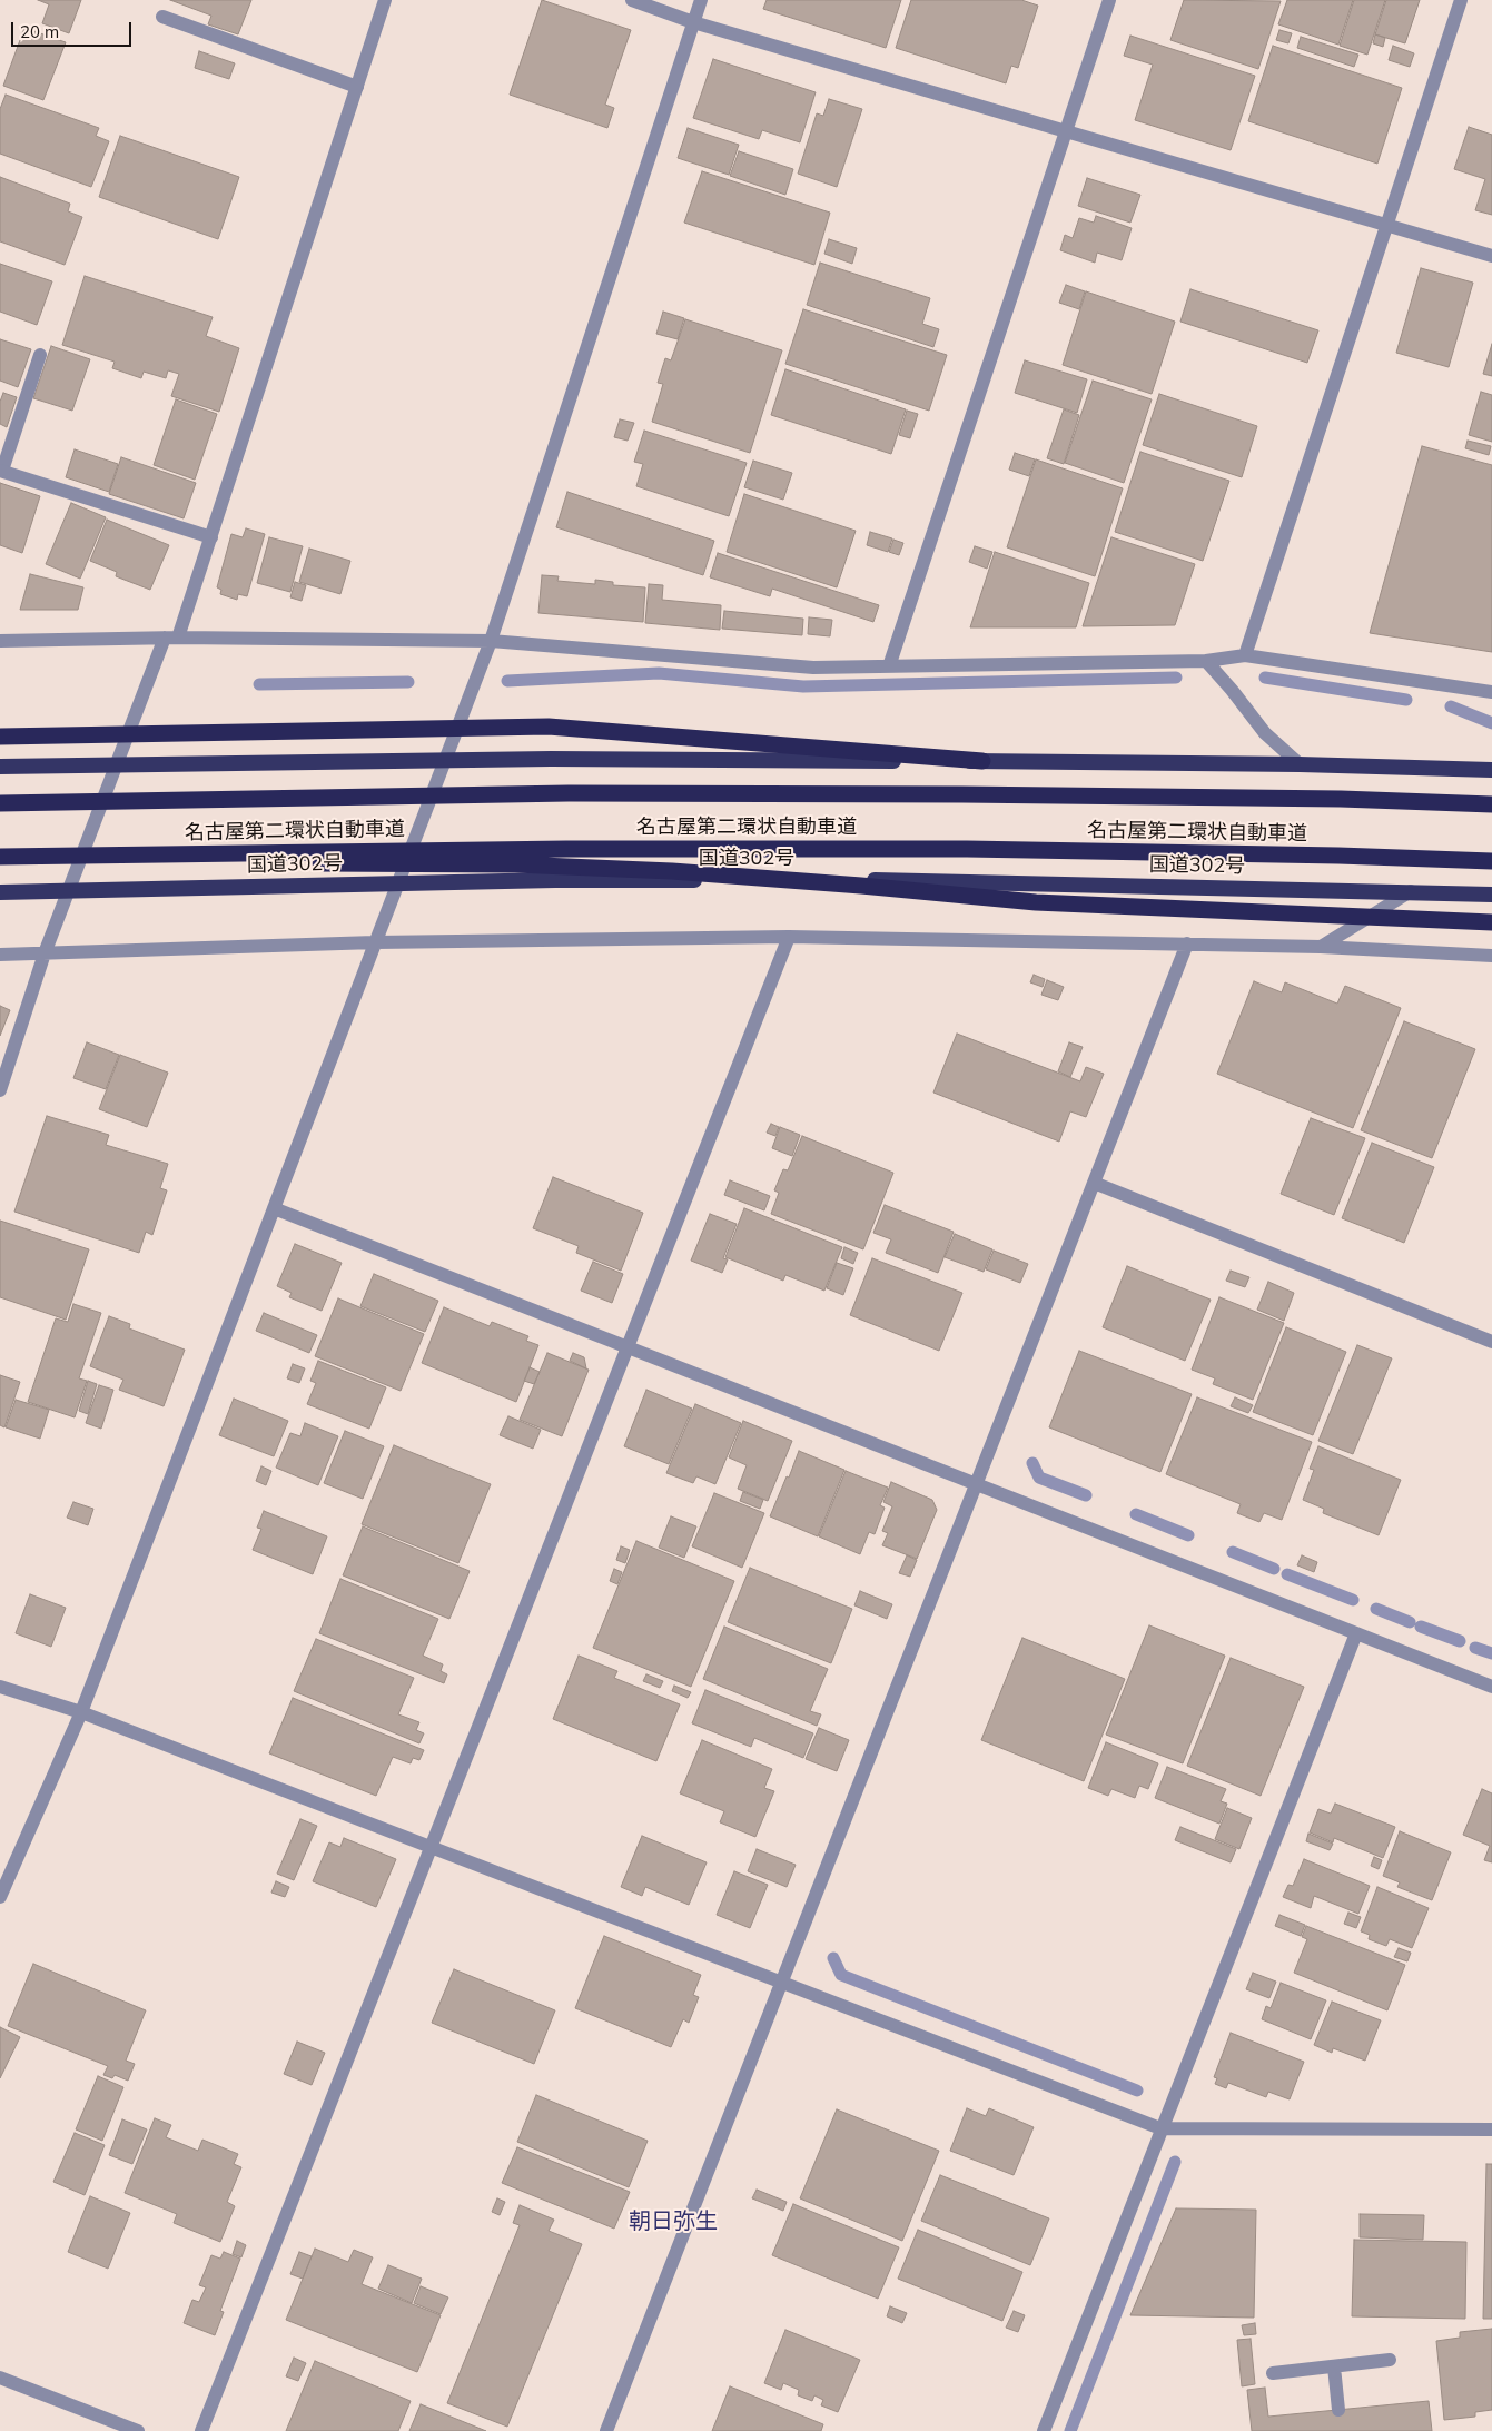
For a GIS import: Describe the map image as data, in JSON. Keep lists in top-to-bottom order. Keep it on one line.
{"streets":{"highway":["名古屋第二環状自動車道","国道302号"]},"districts":["朝日弥生"],"scale_bar":"20 m"}
